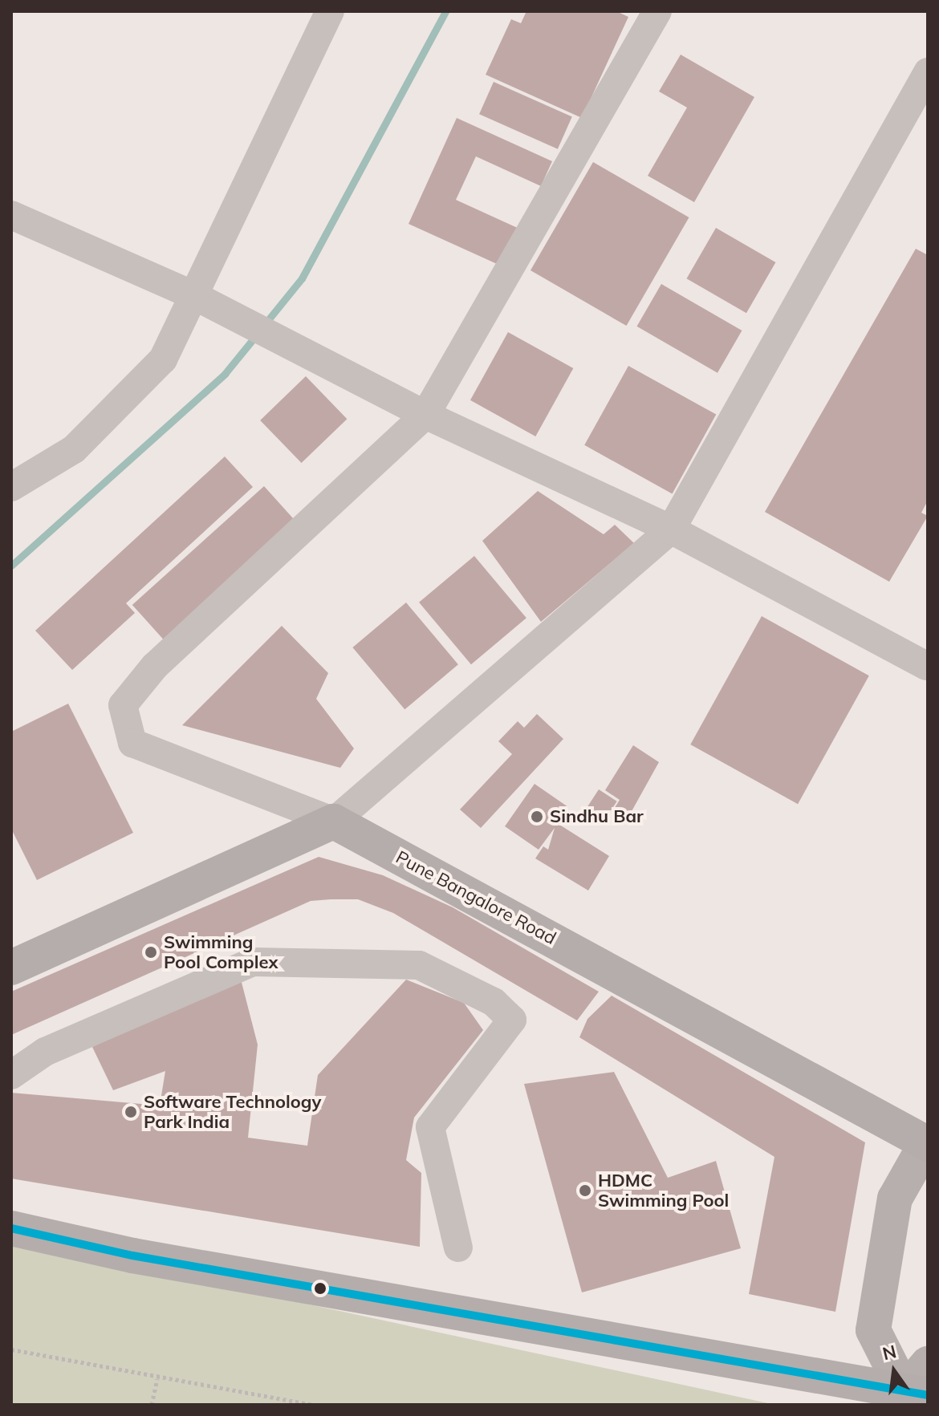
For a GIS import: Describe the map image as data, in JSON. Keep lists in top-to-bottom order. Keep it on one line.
{"streets":{"main road":["Pune Bangalore Road"]},"places":["Sindhu Bar","Swimming Pool Complex","Software Technology Park India","HDMC Swimming Pool"],"north":"top"}
